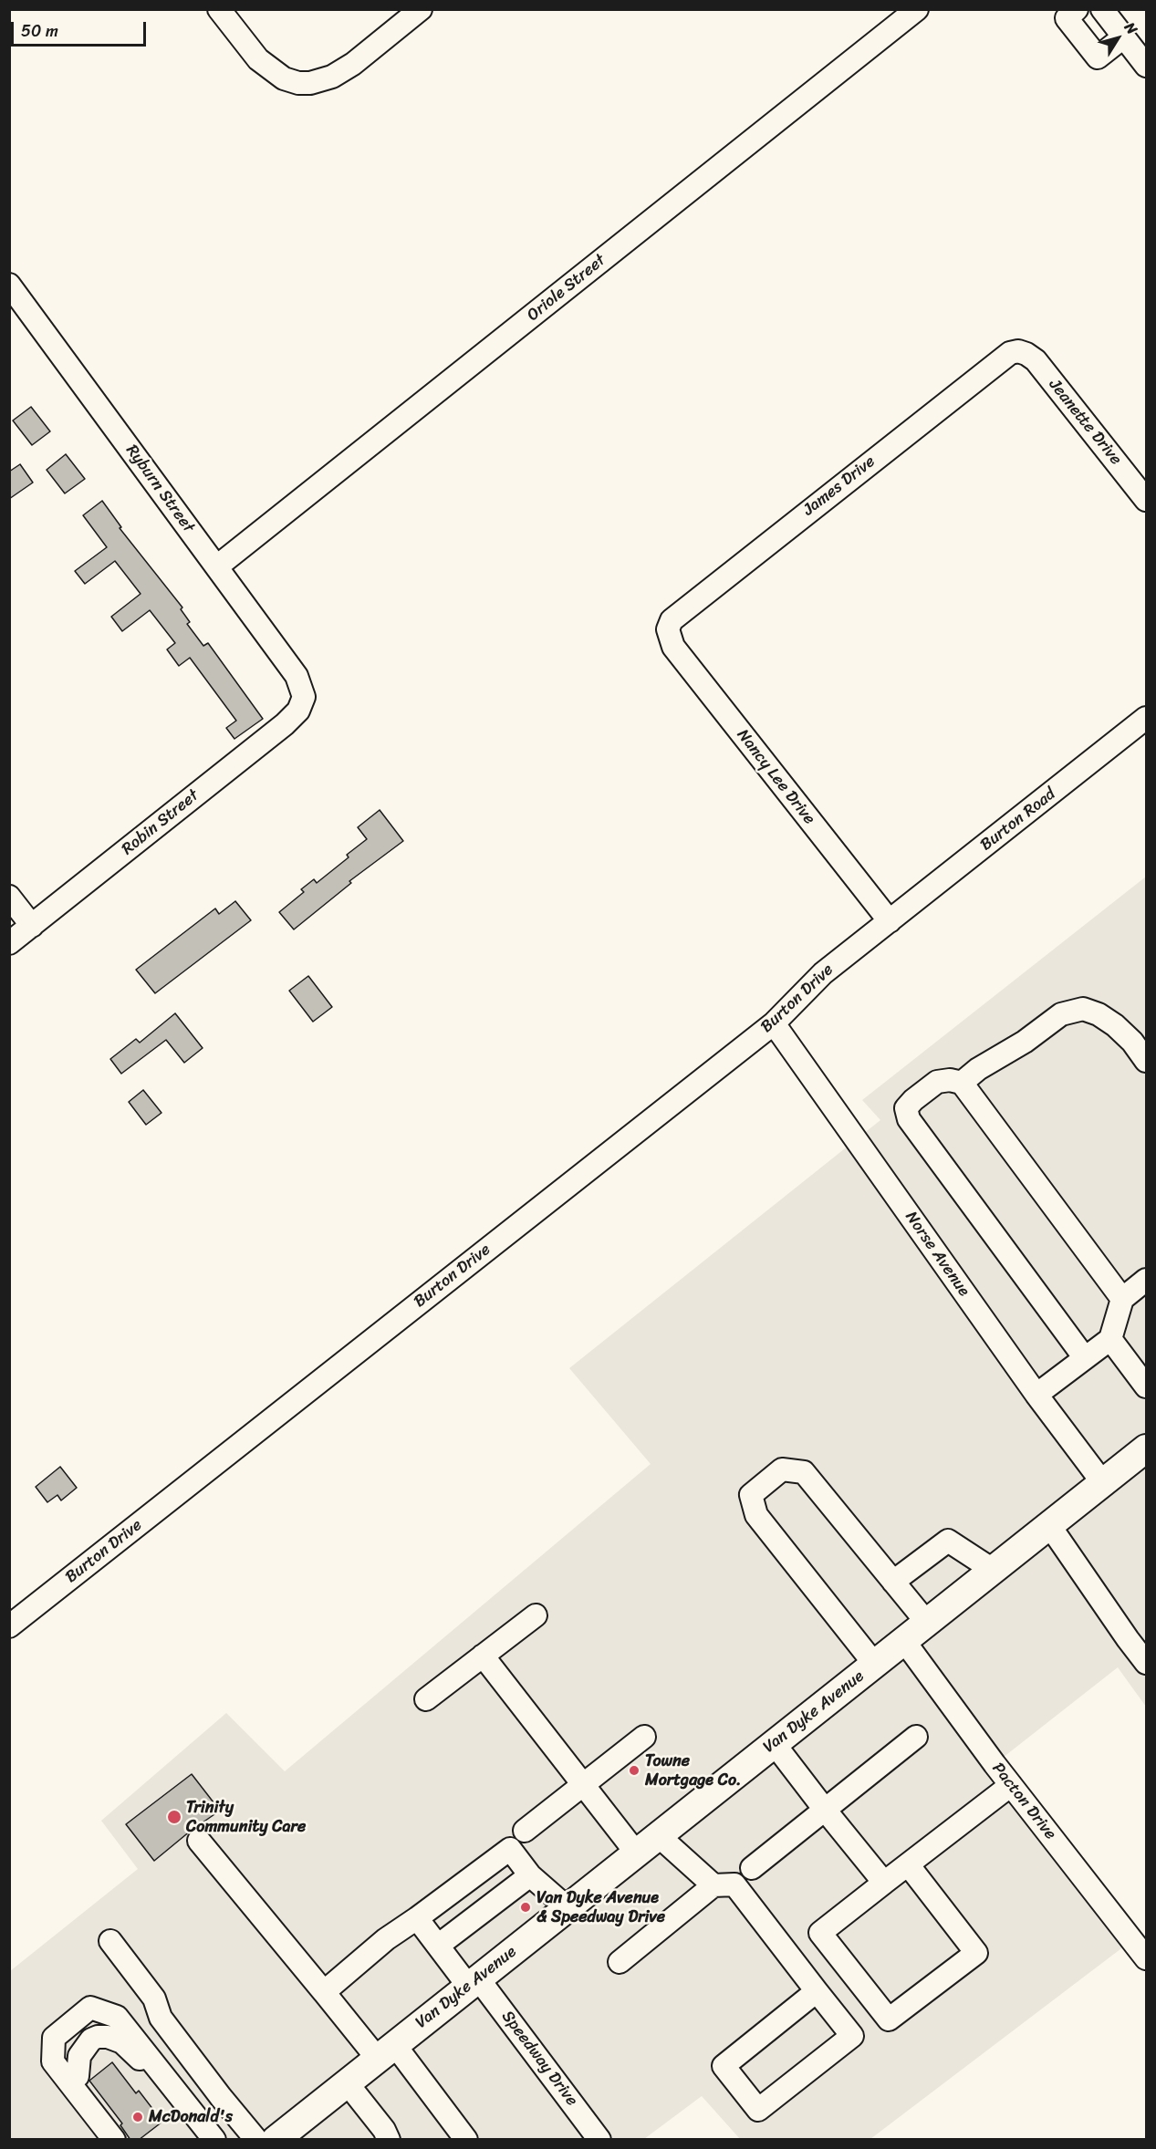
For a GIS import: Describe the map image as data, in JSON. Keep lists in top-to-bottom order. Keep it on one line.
{"streets":{"main road":["Van Dyke Avenue"],"street":["Oriole Street","Jeanette Drive","James Drive","Ryburn Street","Nancy Lee Drive","Burton Road","Robin Street","Burton Drive","Norse Avenue","Pacton Drive","Speedway Drive"]},"crossings":[["Oriole Street","Ryburn Street"],["Jeanette Drive","James Drive"],["James Drive","Nancy Lee Drive"],["Ryburn Street","Robin Street"],["Nancy Lee Drive","Burton Road"],["Nancy Lee Drive","Burton Drive"],["Burton Road","Burton Drive"],["Burton Drive","Norse Avenue"],["Norse Avenue","Van Dyke Avenue"],["Van Dyke Avenue","Pacton Drive"],["Van Dyke Avenue","Speedway Drive"]],"places":["Towne Mortgage Co.","Trinity Community Care","Van Dyke Avenue & Speedway Drive","McDonald's"],"scale_bar":"50 m","north":"top right"}
